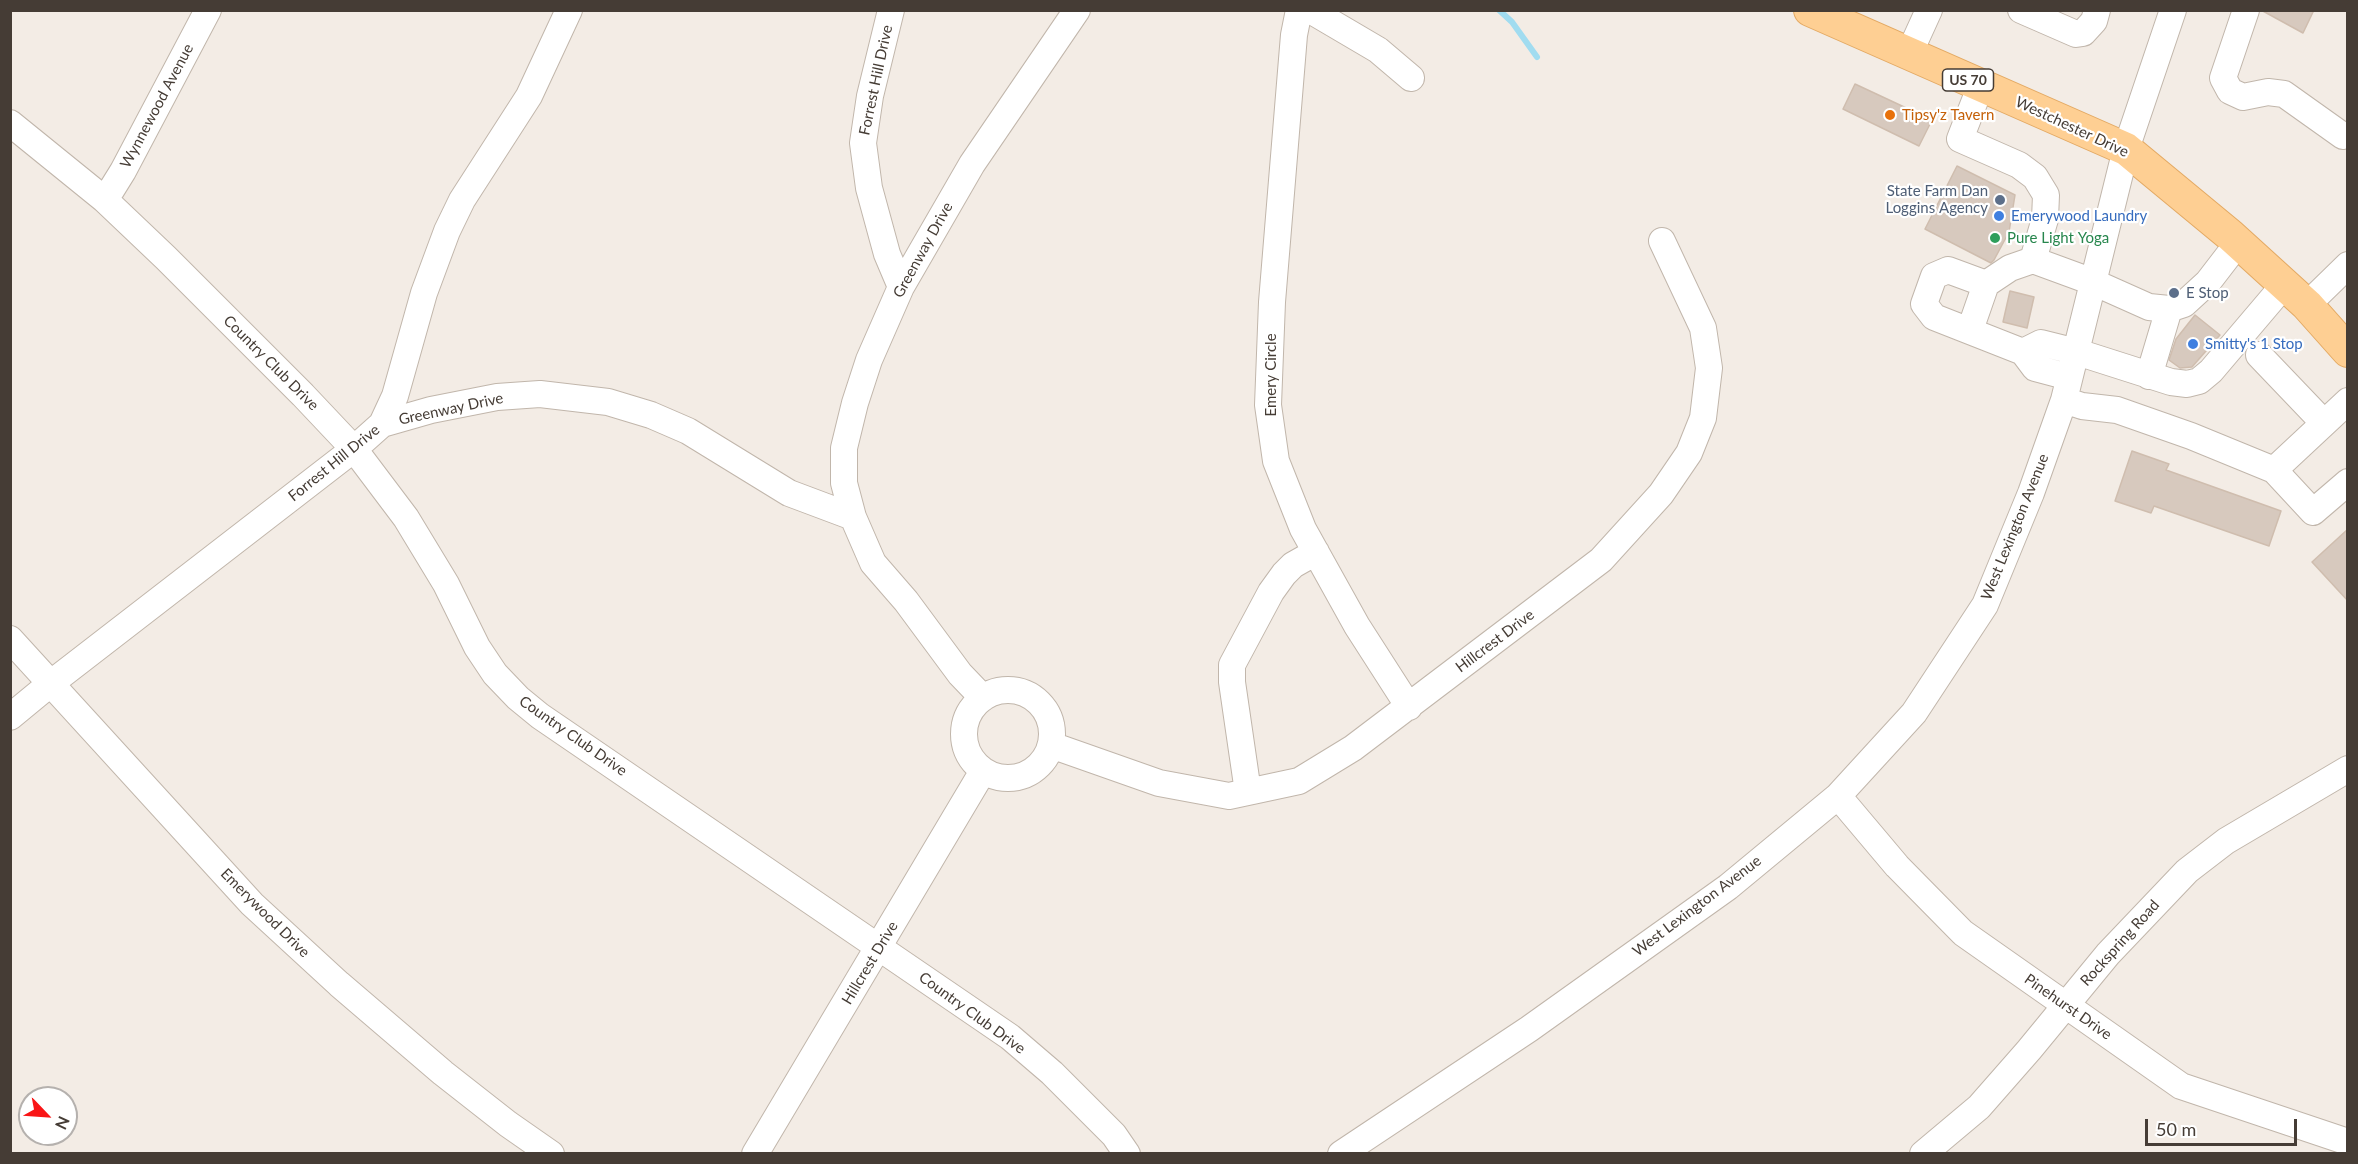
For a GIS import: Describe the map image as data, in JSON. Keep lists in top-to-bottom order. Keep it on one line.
{"streets":{"main road":["US 70","Westchester Drive"],"street":["Forrest Hill Drive","Wynnewood Avenue","Greenway Drive","Country Club Drive","Emery Circle","West Lexington Avenue","Hillcrest Drive","Emerywood Drive","Rockspring Road","Pinehurst Drive"]},"crossings":[["Forrest Hill Drive","Greenway Drive"],["Forrest Hill Drive","Country Club Drive"],["Forrest Hill Drive","Emerywood Drive"],["Wynnewood Avenue","Country Club Drive"],["Westchester Drive","West Lexington Avenue"],["Greenway Drive","Hillcrest Drive"],["Country Club Drive","Hillcrest Drive"],["Emery Circle","Hillcrest Drive"],["West Lexington Avenue","Pinehurst Drive"],["Rockspring Road","Pinehurst Drive"]],"places":["Tipsy'z Tavern","State Farm Dan Loggins Agency","Emerywood Laundry","Pure Light Yoga","E Stop","Smitty's 1 Stop"],"scale_bar":"50 m","north":"bottom right"}
